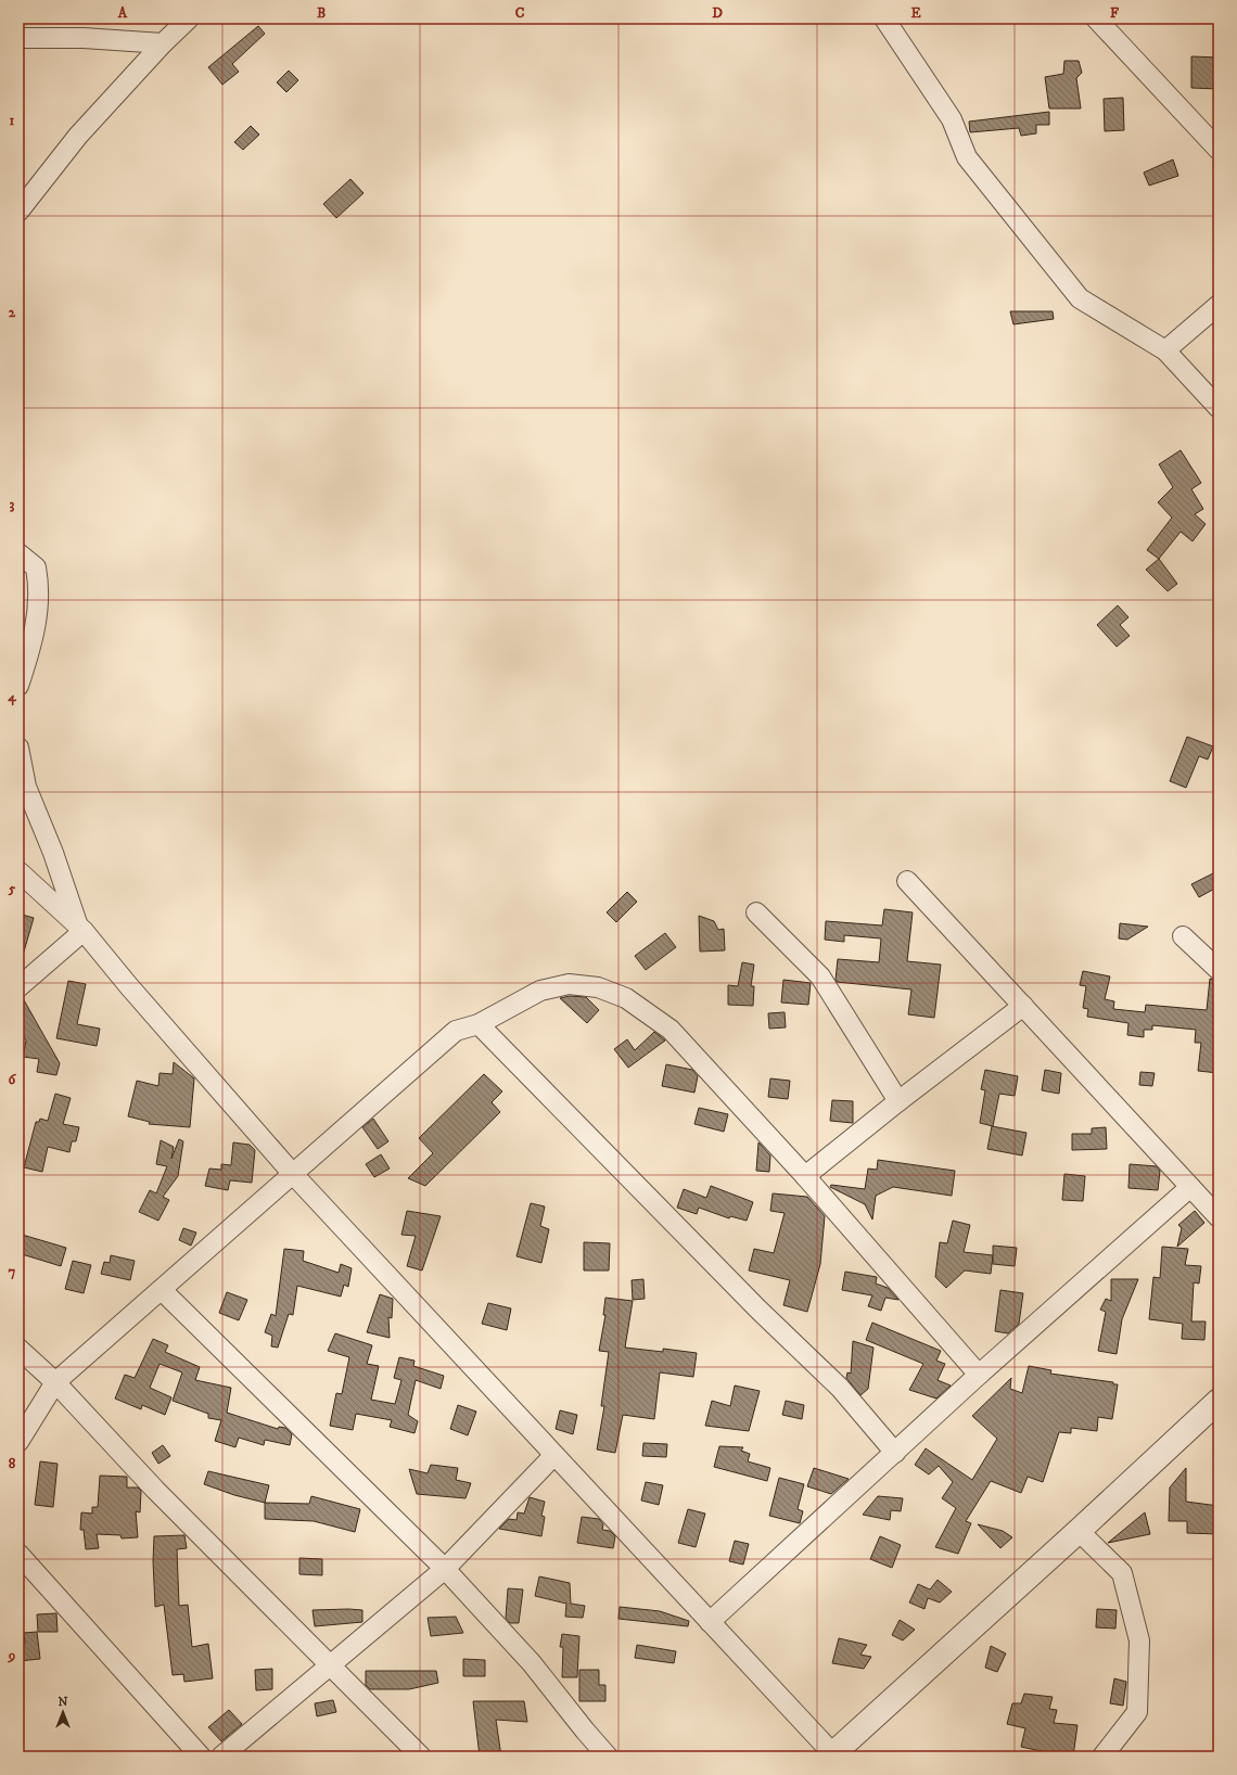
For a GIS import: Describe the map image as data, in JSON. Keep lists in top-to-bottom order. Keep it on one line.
{"north":"top","grid":{"columns":["A","B","C","D","E","F"],"rows":["1","2","3","4","5","6","7","8","9"]}}
